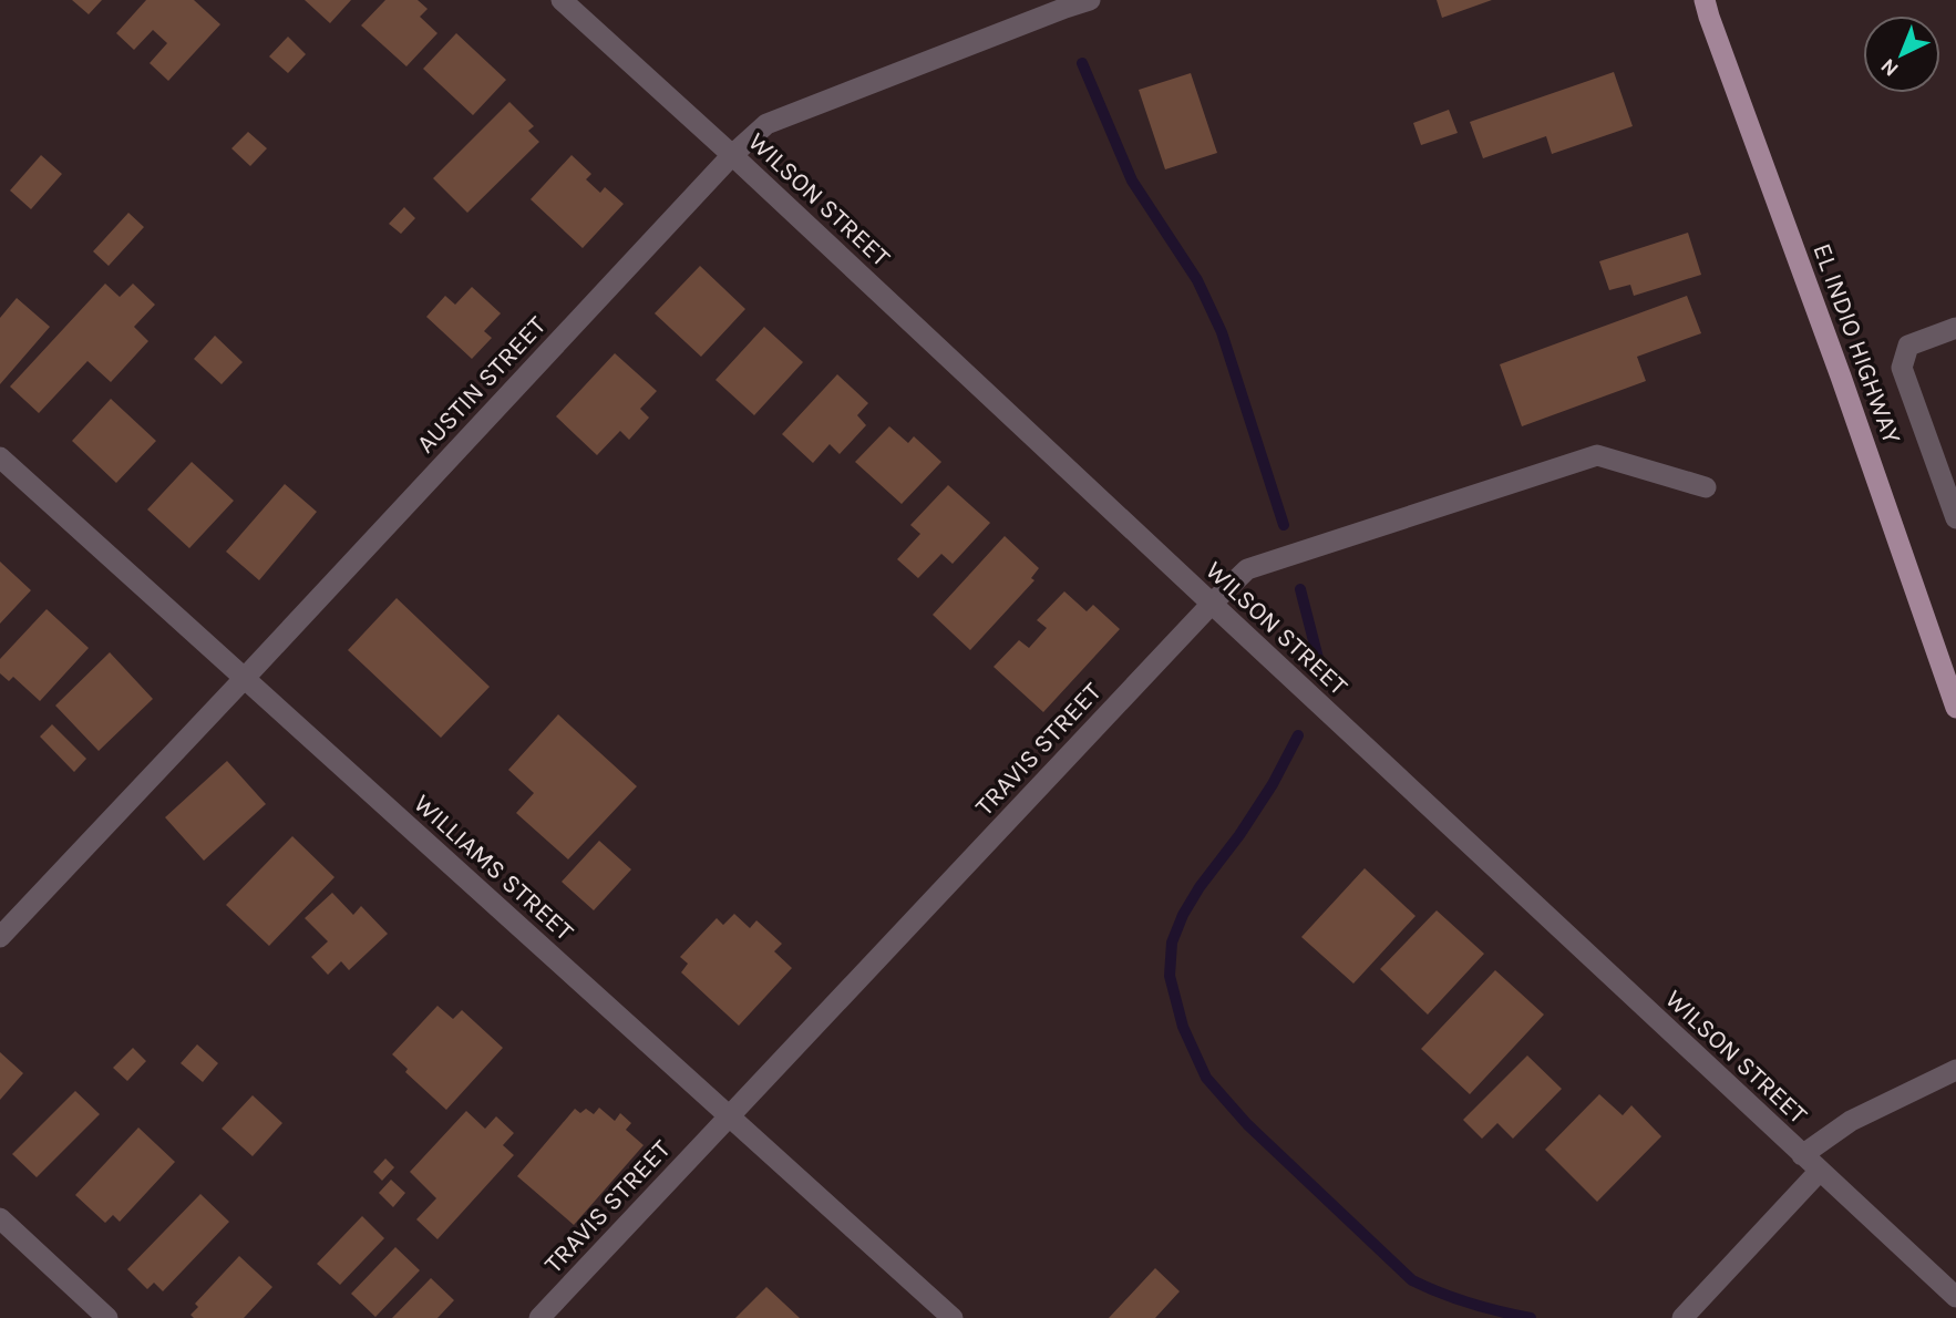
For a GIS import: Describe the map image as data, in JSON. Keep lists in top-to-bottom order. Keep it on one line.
{"streets":{"main road":["EL INDIO HIGHWAY"],"street":["WILSON STREET","AUSTIN STREET","TRAVIS STREET","WILLIAMS STREET"]},"crossings":[["WILSON STREET","AUSTIN STREET"],["WILSON STREET","TRAVIS STREET"],["AUSTIN STREET","WILLIAMS STREET"],["TRAVIS STREET","WILLIAMS STREET"]],"north":"bottom left"}
